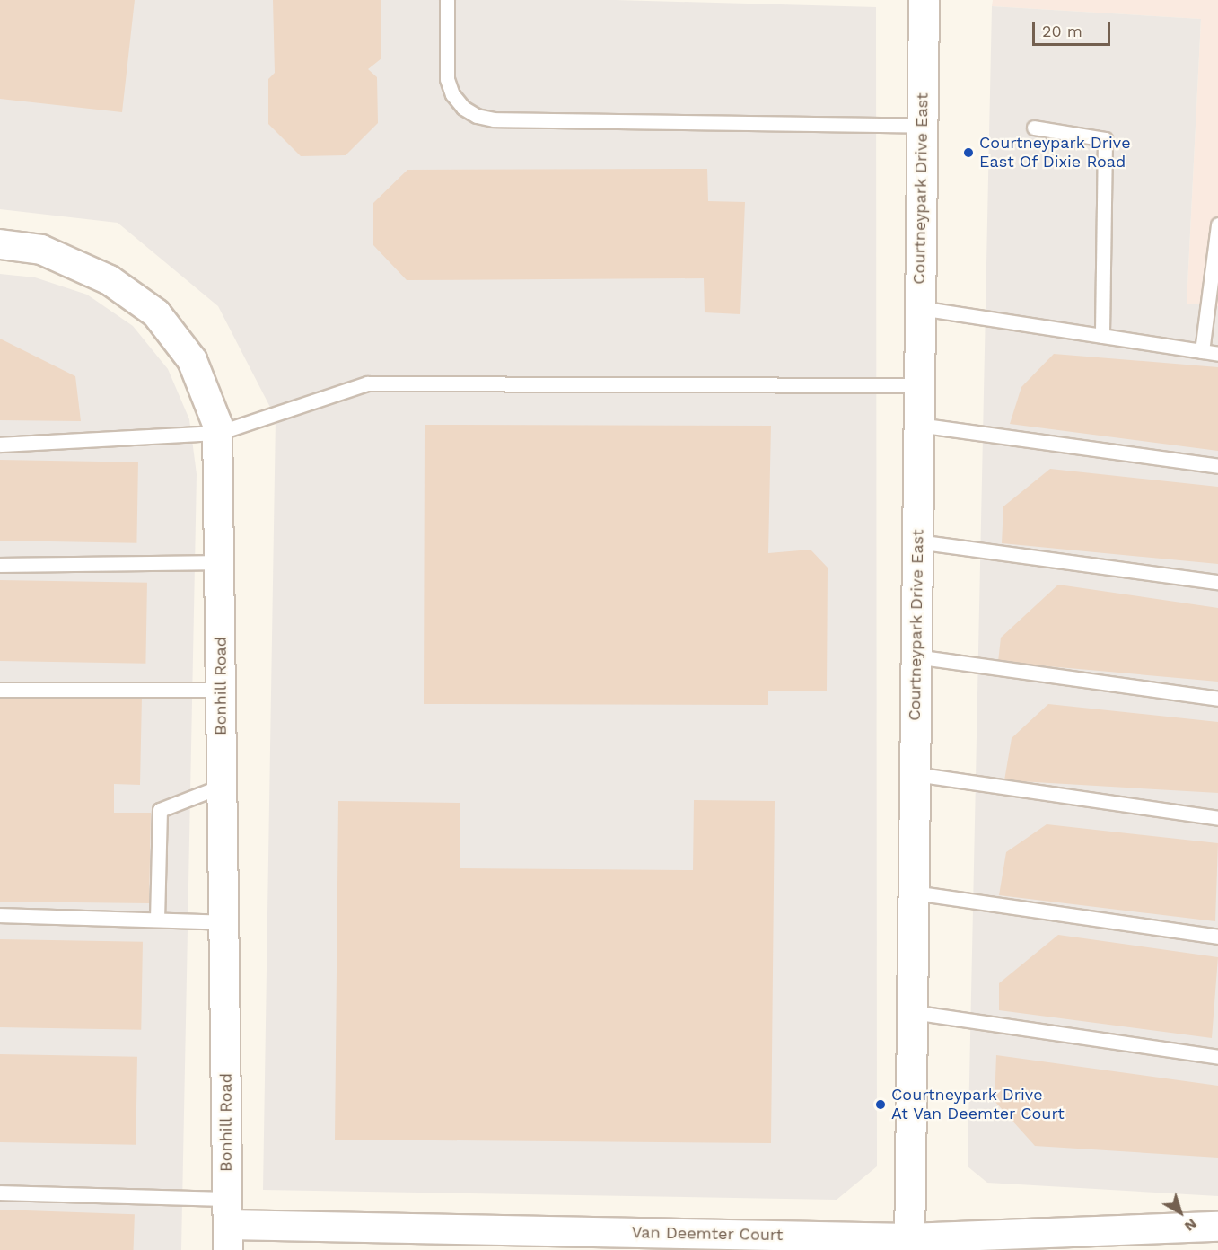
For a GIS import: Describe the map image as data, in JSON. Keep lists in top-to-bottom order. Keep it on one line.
{"streets":{"street":["Courtneypark Drive East","Bonhill Road","Van Deemter Court"]},"crossings":[["Courtneypark Drive East","Van Deemter Court"],["Bonhill Road","Van Deemter Court"]],"places":["Courtneypark Drive East Of Dixie Road","Courtneypark Drive At Van Deemter Court"],"scale_bar":"20 m","north":"bottom right"}
